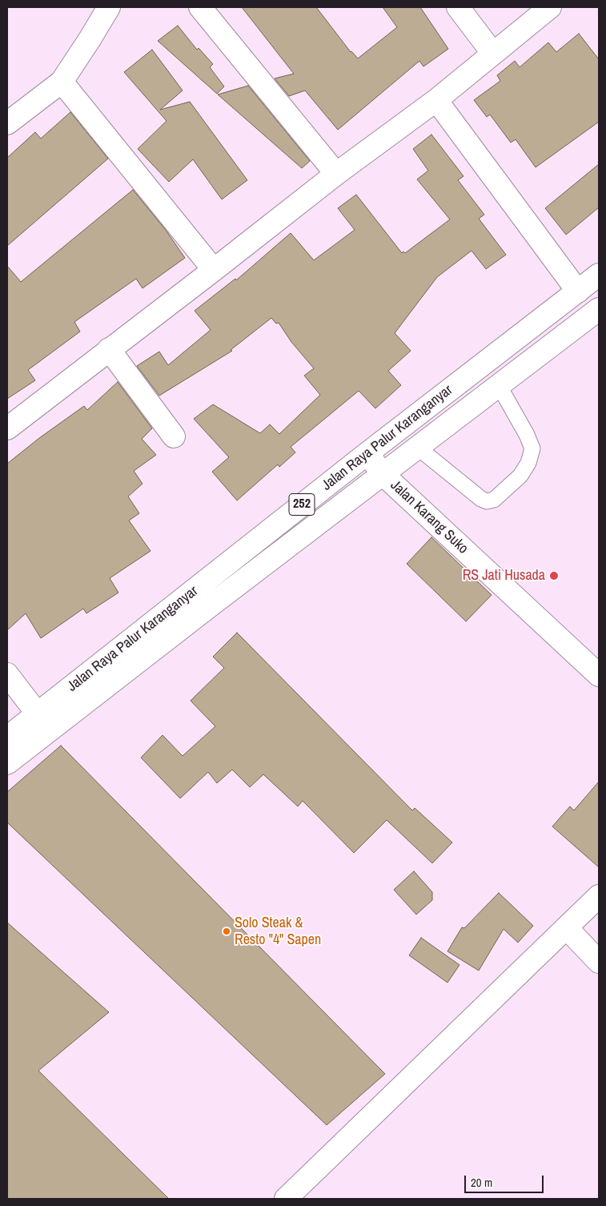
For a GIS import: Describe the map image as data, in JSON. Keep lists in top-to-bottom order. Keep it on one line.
{"streets":{"street":["Jalan Raya Palur Karanganyar","252","Jalan Karang Suko"]},"crossings":[["Jalan Raya Palur Karanganyar","Jalan Karang Suko"]],"places":["RS Jati Husada","Solo Steak & Resto \"4\" Sapen"],"scale_bar":"20 m"}
